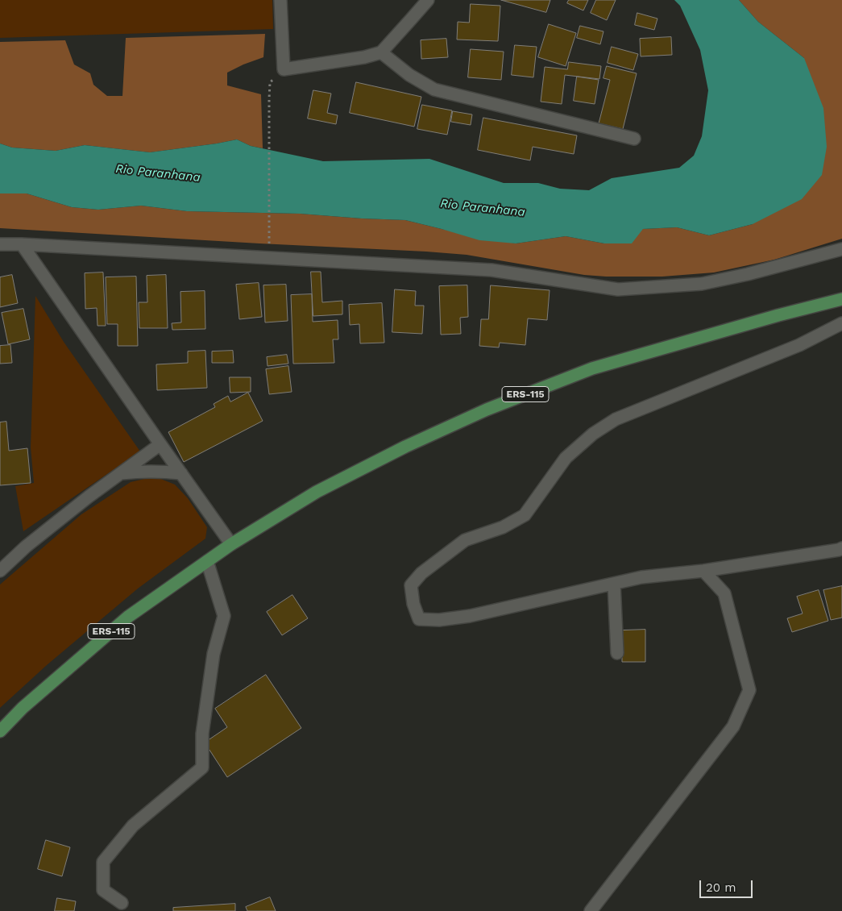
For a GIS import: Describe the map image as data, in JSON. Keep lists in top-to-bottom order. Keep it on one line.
{"streets":{"main road":["ERS-115"]},"water":["Rio Paranhana"],"scale_bar":"20 m"}
